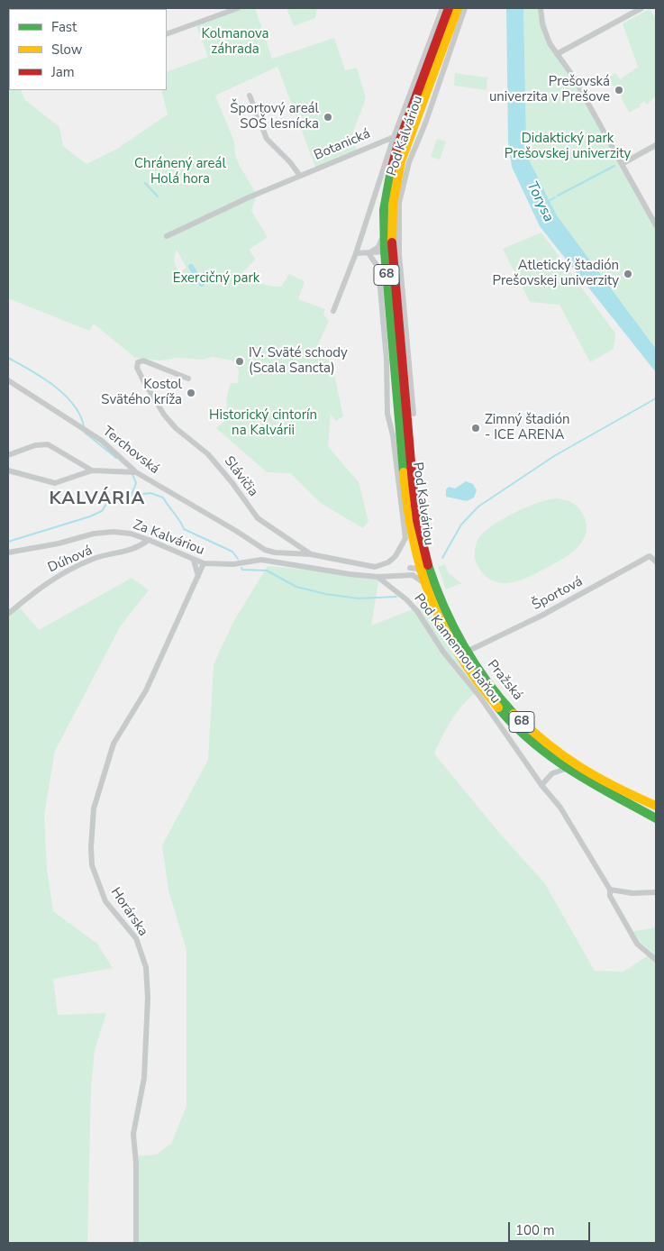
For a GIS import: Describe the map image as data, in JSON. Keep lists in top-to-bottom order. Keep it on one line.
{"streets":{"main road":["Pod Kalváriou","68","Pražská"],"street":["Botanická","Terchovská","Slávičia","Za Kalváriou","Dúhová","Športová","Pod Kamennou baňou","Horárska"]},"crossings":[["Pod Kalváriou","Botanická"],["Pod Kalváriou","Slávičia"],["Pod Kalváriou","Za Kalváriou"],["Pod Kalváriou","Pražská"],["Terchovská","Slávičia"],["Za Kalváriou","Dúhová"],["Za Kalváriou","Pod Kamennou baňou"],["Za Kalváriou","Pražská"],["Za Kalváriou","Horárska"],["Športová","Pražská"]],"districts":["KALVÁRIA"],"water":["Torysa"],"parks":["Kolmanova záhrada","Didaktický park Prešovskej univerzity","Chránený areál Holá hora","Exercičný park","Historický cintorín na Kalvárii"],"places":["Prešovská univerzita v Prešove","Športový areál SOŠ lesnícka","Atletický štadión Prešovskej univerzity","IV. Sväté schody (Scala Sancta)","Kostol Svätého kríža","Zimný štadión - ICE ARENA"],"legend":["Fast","Slow","Jam"],"scale_bar":"100 m"}
